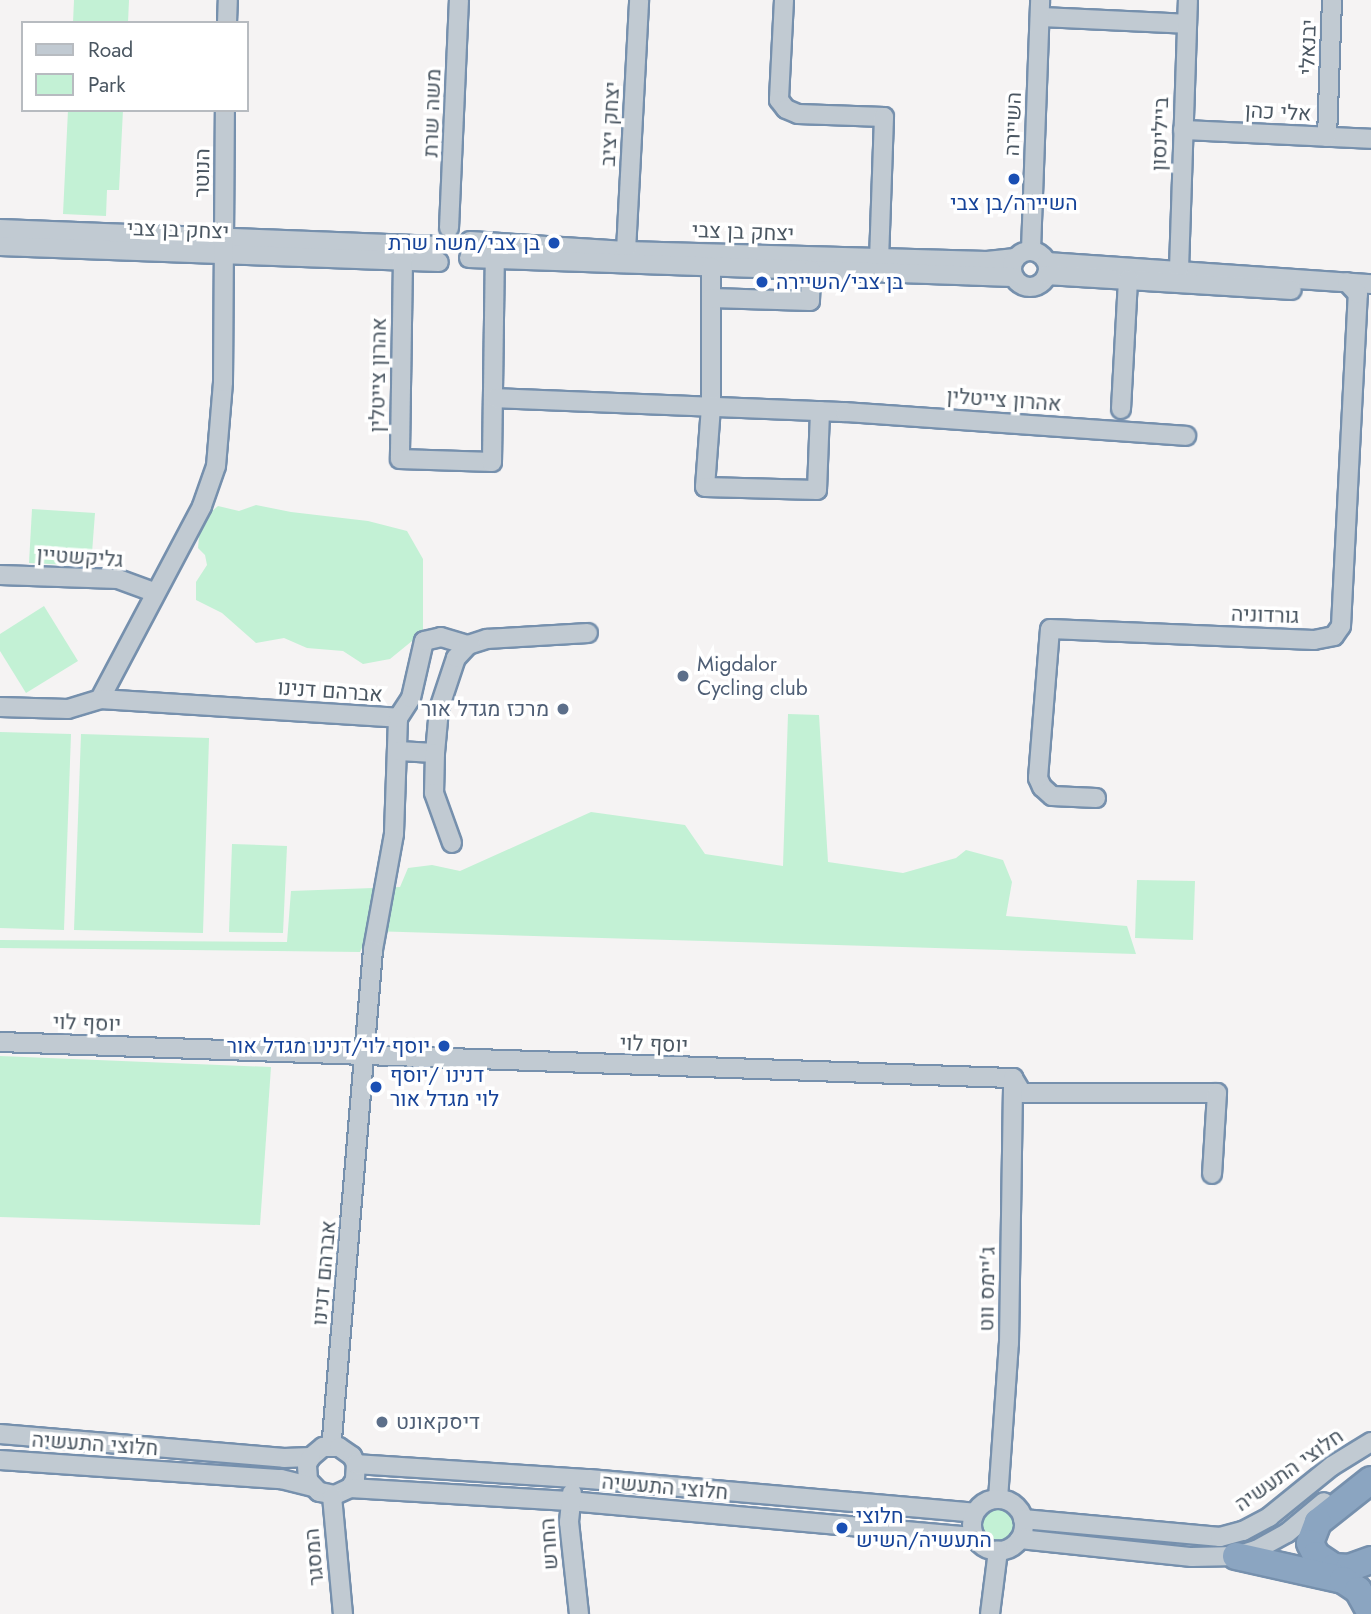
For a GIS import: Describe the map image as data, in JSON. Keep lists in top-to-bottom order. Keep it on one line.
{"streets":{"street":["יבנאלי","אלי כהן","משה שרת","יצחק יציב","השיירה","ביילינסון","הנוטר","יצחק בן צבי","אהרון צייטלין","גליקשטיין","גורדוניה","אברהם דנינו","יוסף לוי","ג'יימס ווט","חלוצי התעשיה","החרש","המסגר"]},"crossings":[["יבנאלי","אלי כהן"],["אלי כהן","ביילינסון"],["משה שרת","יצחק בן צבי"],["יצחק יציב","יצחק בן צבי"],["השיירה","יצחק בן צבי"],["הנוטר","יצחק בן צבי"],["יצחק בן צבי","אהרון צייטלין"],["אברהם דנינו","יוסף לוי"],["אברהם דנינו","חלוצי התעשיה"],["אברהם דנינו","המסגר"],["יוסף לוי","ג'יימס ווט"],["ג'יימס ווט","חלוצי התעשיה"],["חלוצי התעשיה","החרש"],["חלוצי התעשיה","המסגר"]],"places":["השיירה/בן צבי","בן צבי/משה שרת","בן צבי/השיירה","Migdalor Cycling club","מרכז מגדל אור","יוסף לוי/דנינו מגדל אור","דנינו /יוסף לוי מגדל אור","דיסקאונט","חלוצי התעשיה/השיש"],"legend":["Road","Park"]}
